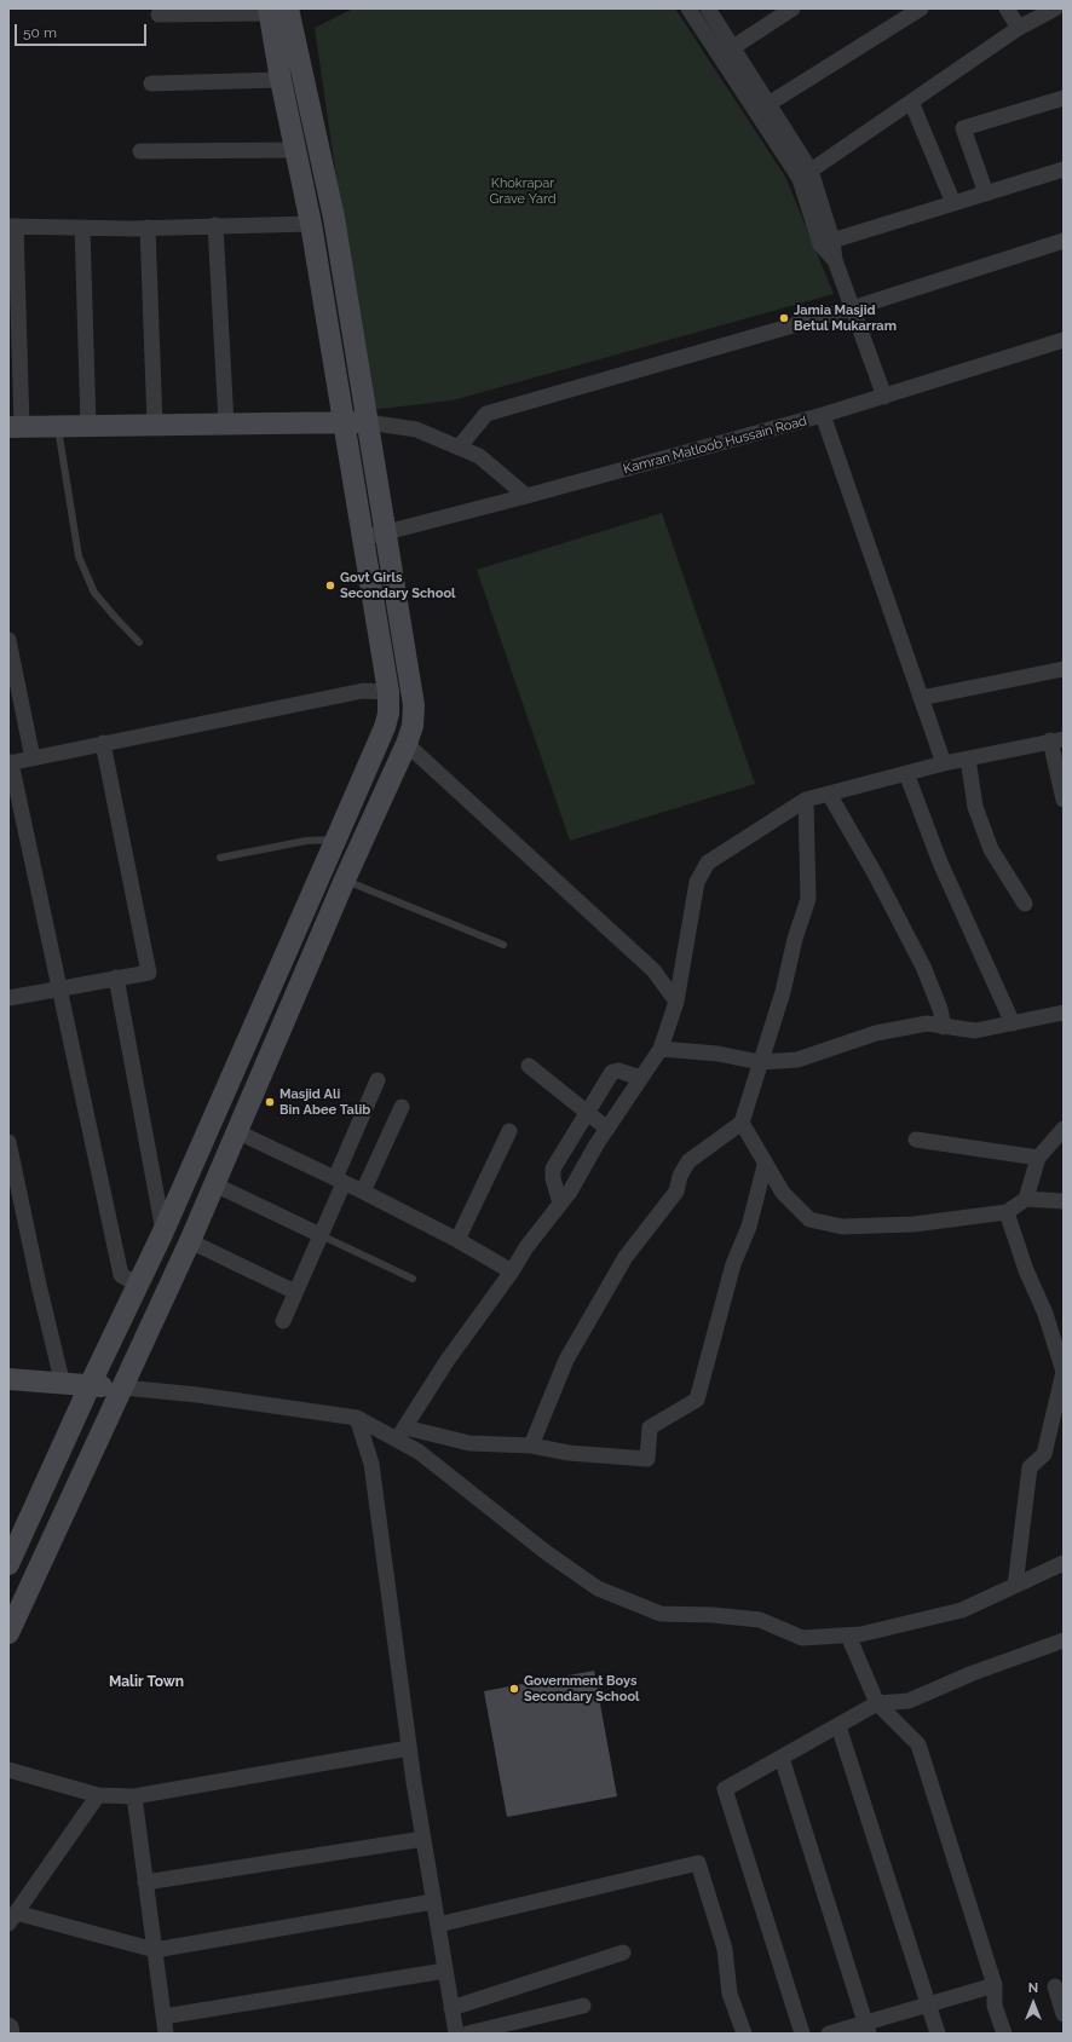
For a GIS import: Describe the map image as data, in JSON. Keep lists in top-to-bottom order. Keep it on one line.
{"streets":{"street":["Kamran Matloob Hussain Road"]},"districts":["Malir Town"],"parks":["Khokrapar Grave Yard"],"places":["Jamia Masjid Betul Mukarram","Govt Girls Secondary School","Masjid Ali Bin Abee Talib","Government Boys Secondary School"],"scale_bar":"50 m","north":"top"}
